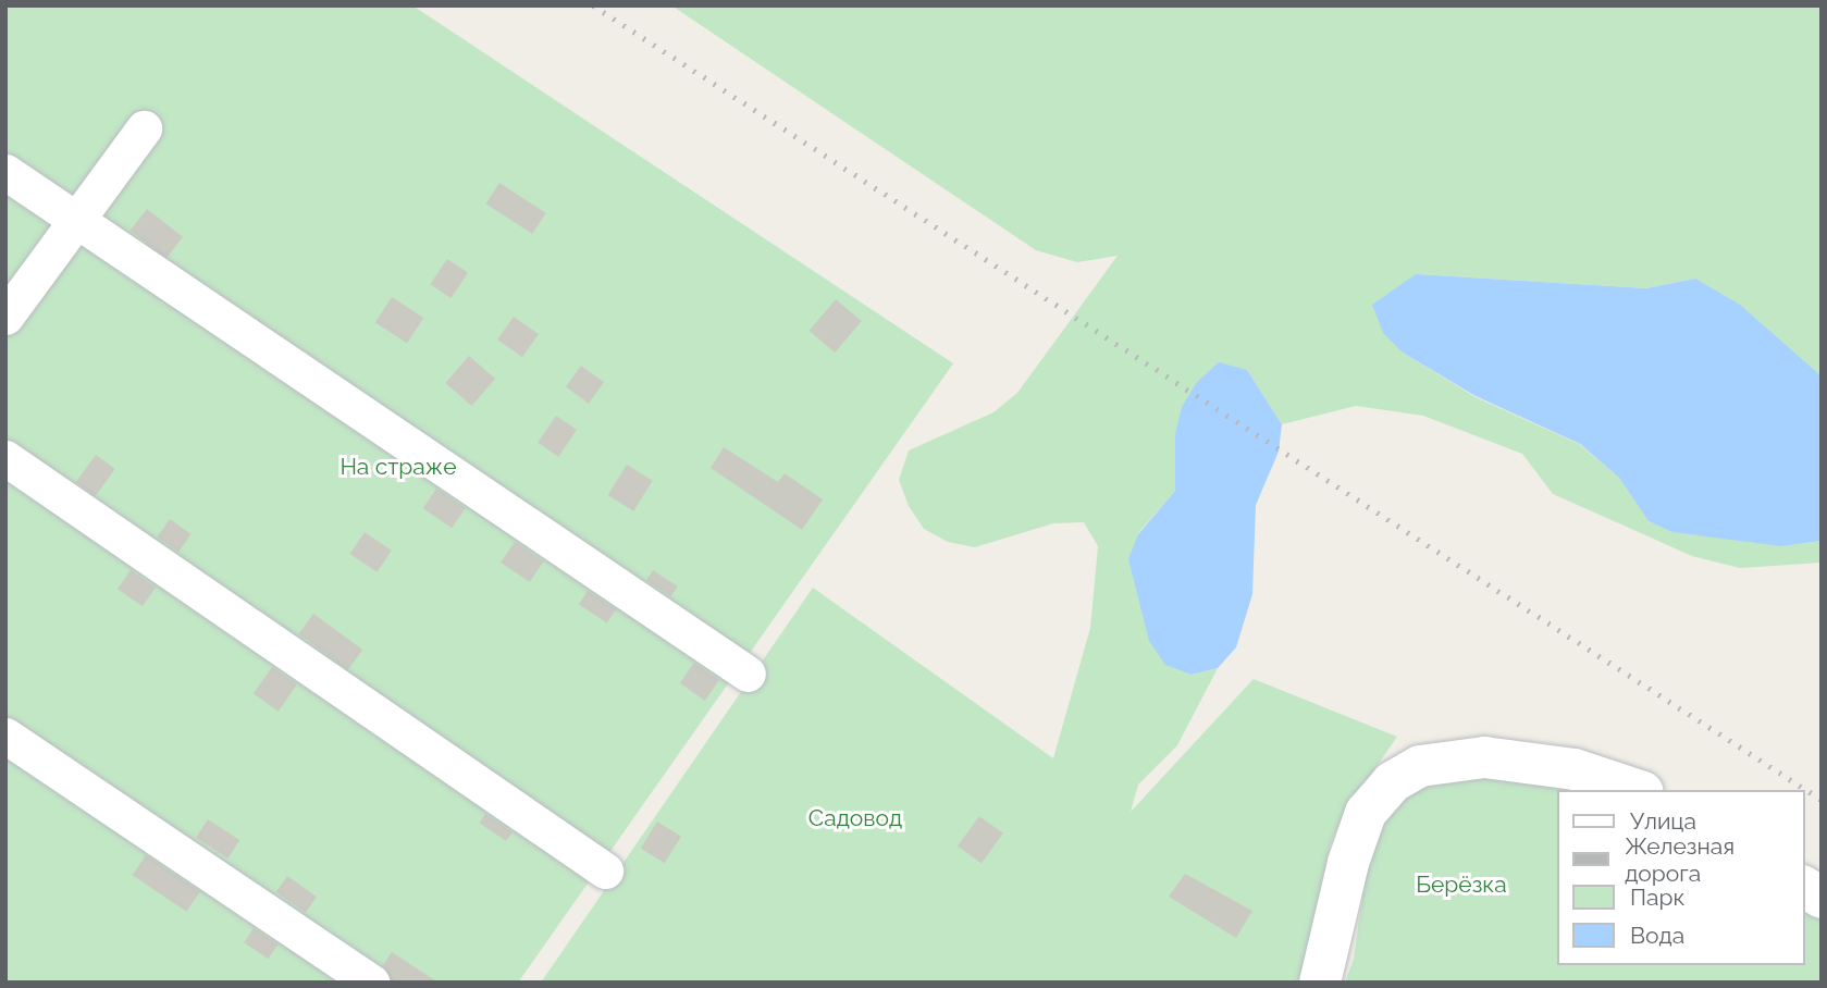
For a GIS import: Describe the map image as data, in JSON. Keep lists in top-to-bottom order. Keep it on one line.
{"parks":["На страже","Садовод","Берёзка"],"legend":["Улица","Железная дорога","Парк","Вода"]}
